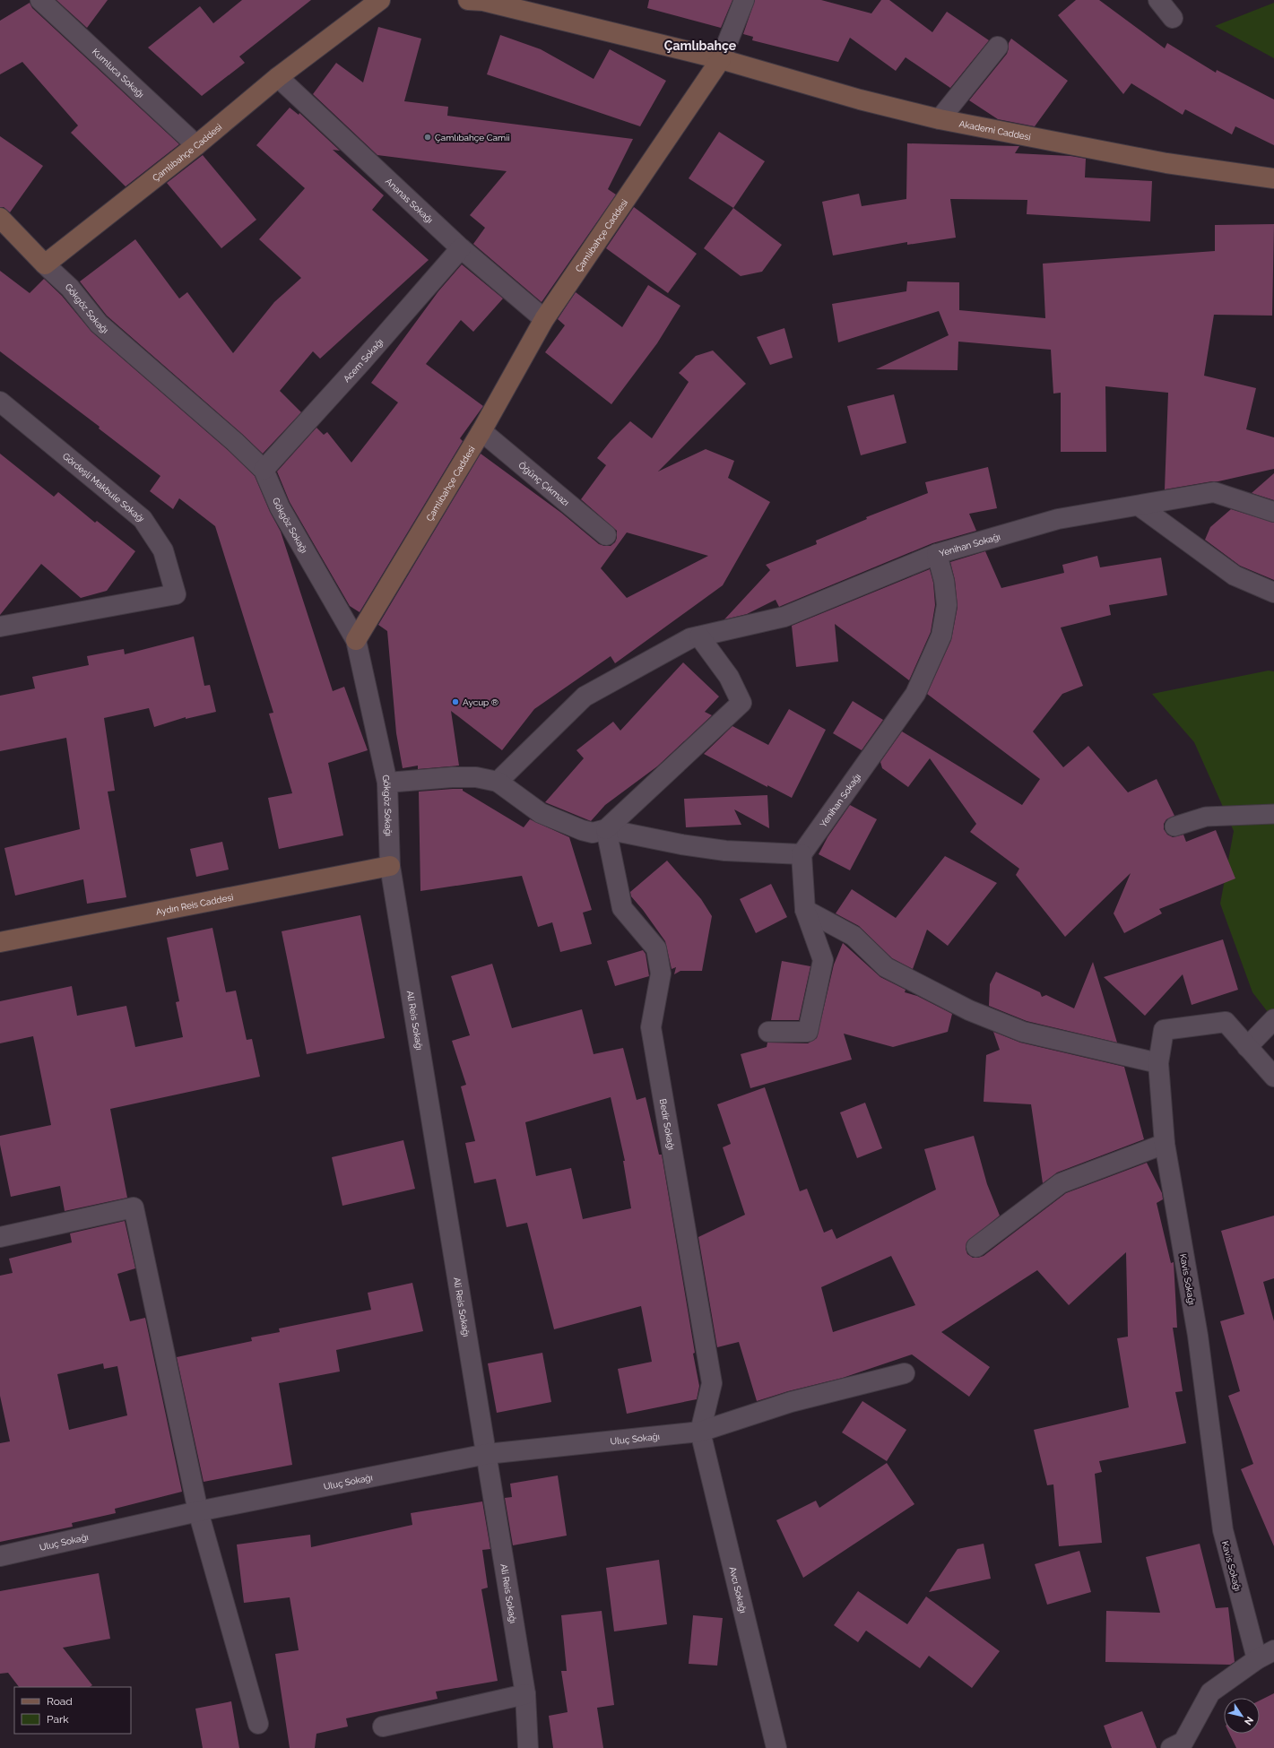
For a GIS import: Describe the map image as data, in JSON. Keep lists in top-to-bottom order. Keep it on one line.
{"streets":{"street":["Kumluca Sokağı","Akademi Caddesi","Çamlıbahçe Caddesi","Ananas Sokağı","Gökgöz Sokağı","Acem Sokağı","Öğünç Çıkmazı","Gördeşli Makbule Sokağı","Yenihan Sokağı","Aydın Reis Caddesi","Ali Reis Sokağı","Bedir Sokağı","Kavis Sokağı","Uluç Sokağı","Avcı Sokağı"]},"crossings":[["Kumluca Sokağı","Çamlıbahçe Caddesi"],["Akademi Caddesi","Çamlıbahçe Caddesi"],["Çamlıbahçe Caddesi","Ananas Sokağı"],["Çamlıbahçe Caddesi","Gökgöz Sokağı"],["Çamlıbahçe Caddesi","Öğünç Çıkmazı"],["Ananas Sokağı","Acem Sokağı"],["Gökgöz Sokağı","Acem Sokağı"],["Gökgöz Sokağı","Aydın Reis Caddesi"],["Gökgöz Sokağı","Ali Reis Sokağı"],["Aydın Reis Caddesi","Ali Reis Sokağı"],["Ali Reis Sokağı","Uluç Sokağı"],["Bedir Sokağı","Uluç Sokağı"],["Bedir Sokağı","Avcı Sokağı"],["Uluç Sokağı","Avcı Sokağı"]],"districts":["Çamlıbahçe"],"places":["Çamlıbahçe Camii","Aycup ®"],"legend":["Road","Park"],"north":"bottom right"}
